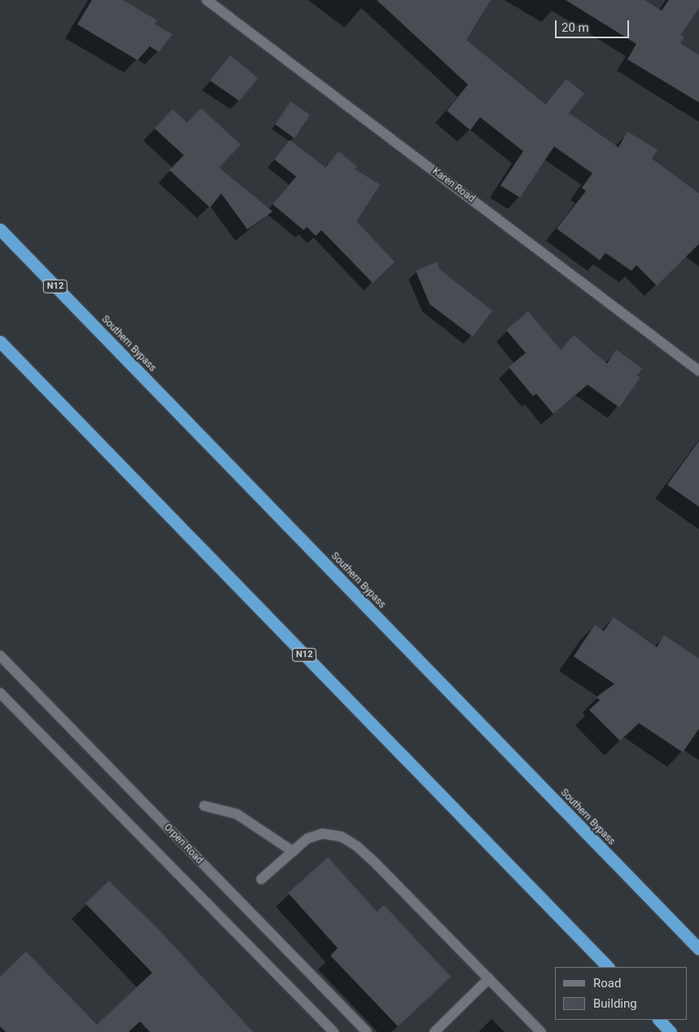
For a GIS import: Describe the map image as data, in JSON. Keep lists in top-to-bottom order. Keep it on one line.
{"streets":{"highway":["N12","Southern Bypass"],"street":["Karen Road","Orpen Road"]},"legend":["Road","Building"],"scale_bar":"20 m"}
